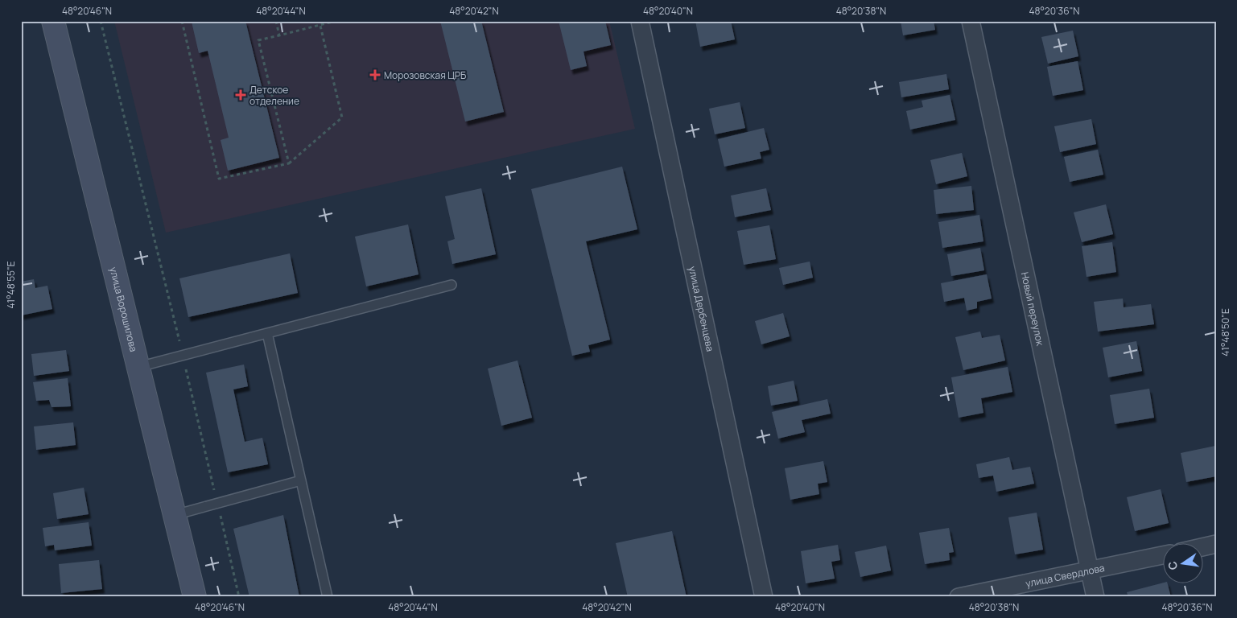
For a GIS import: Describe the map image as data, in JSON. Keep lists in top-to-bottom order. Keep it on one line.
{"streets":{"main road":["улица Ворошилова"],"street":["улица Дербенцева","Новый переулок","улица Свердлова"]},"crossings":[["Новый переулок","улица Свердлова"]],"places":{"health":["Морозовская ЦРБ","Детское отделение"]},"north":"left","coordinates":["48°20'46\"N","48°20'44\"N","48°20'42\"N","48°20'40\"N","48°20'38\"N","48°20'36\"N","41°48'55\"E","41°48'50\"E"]}
